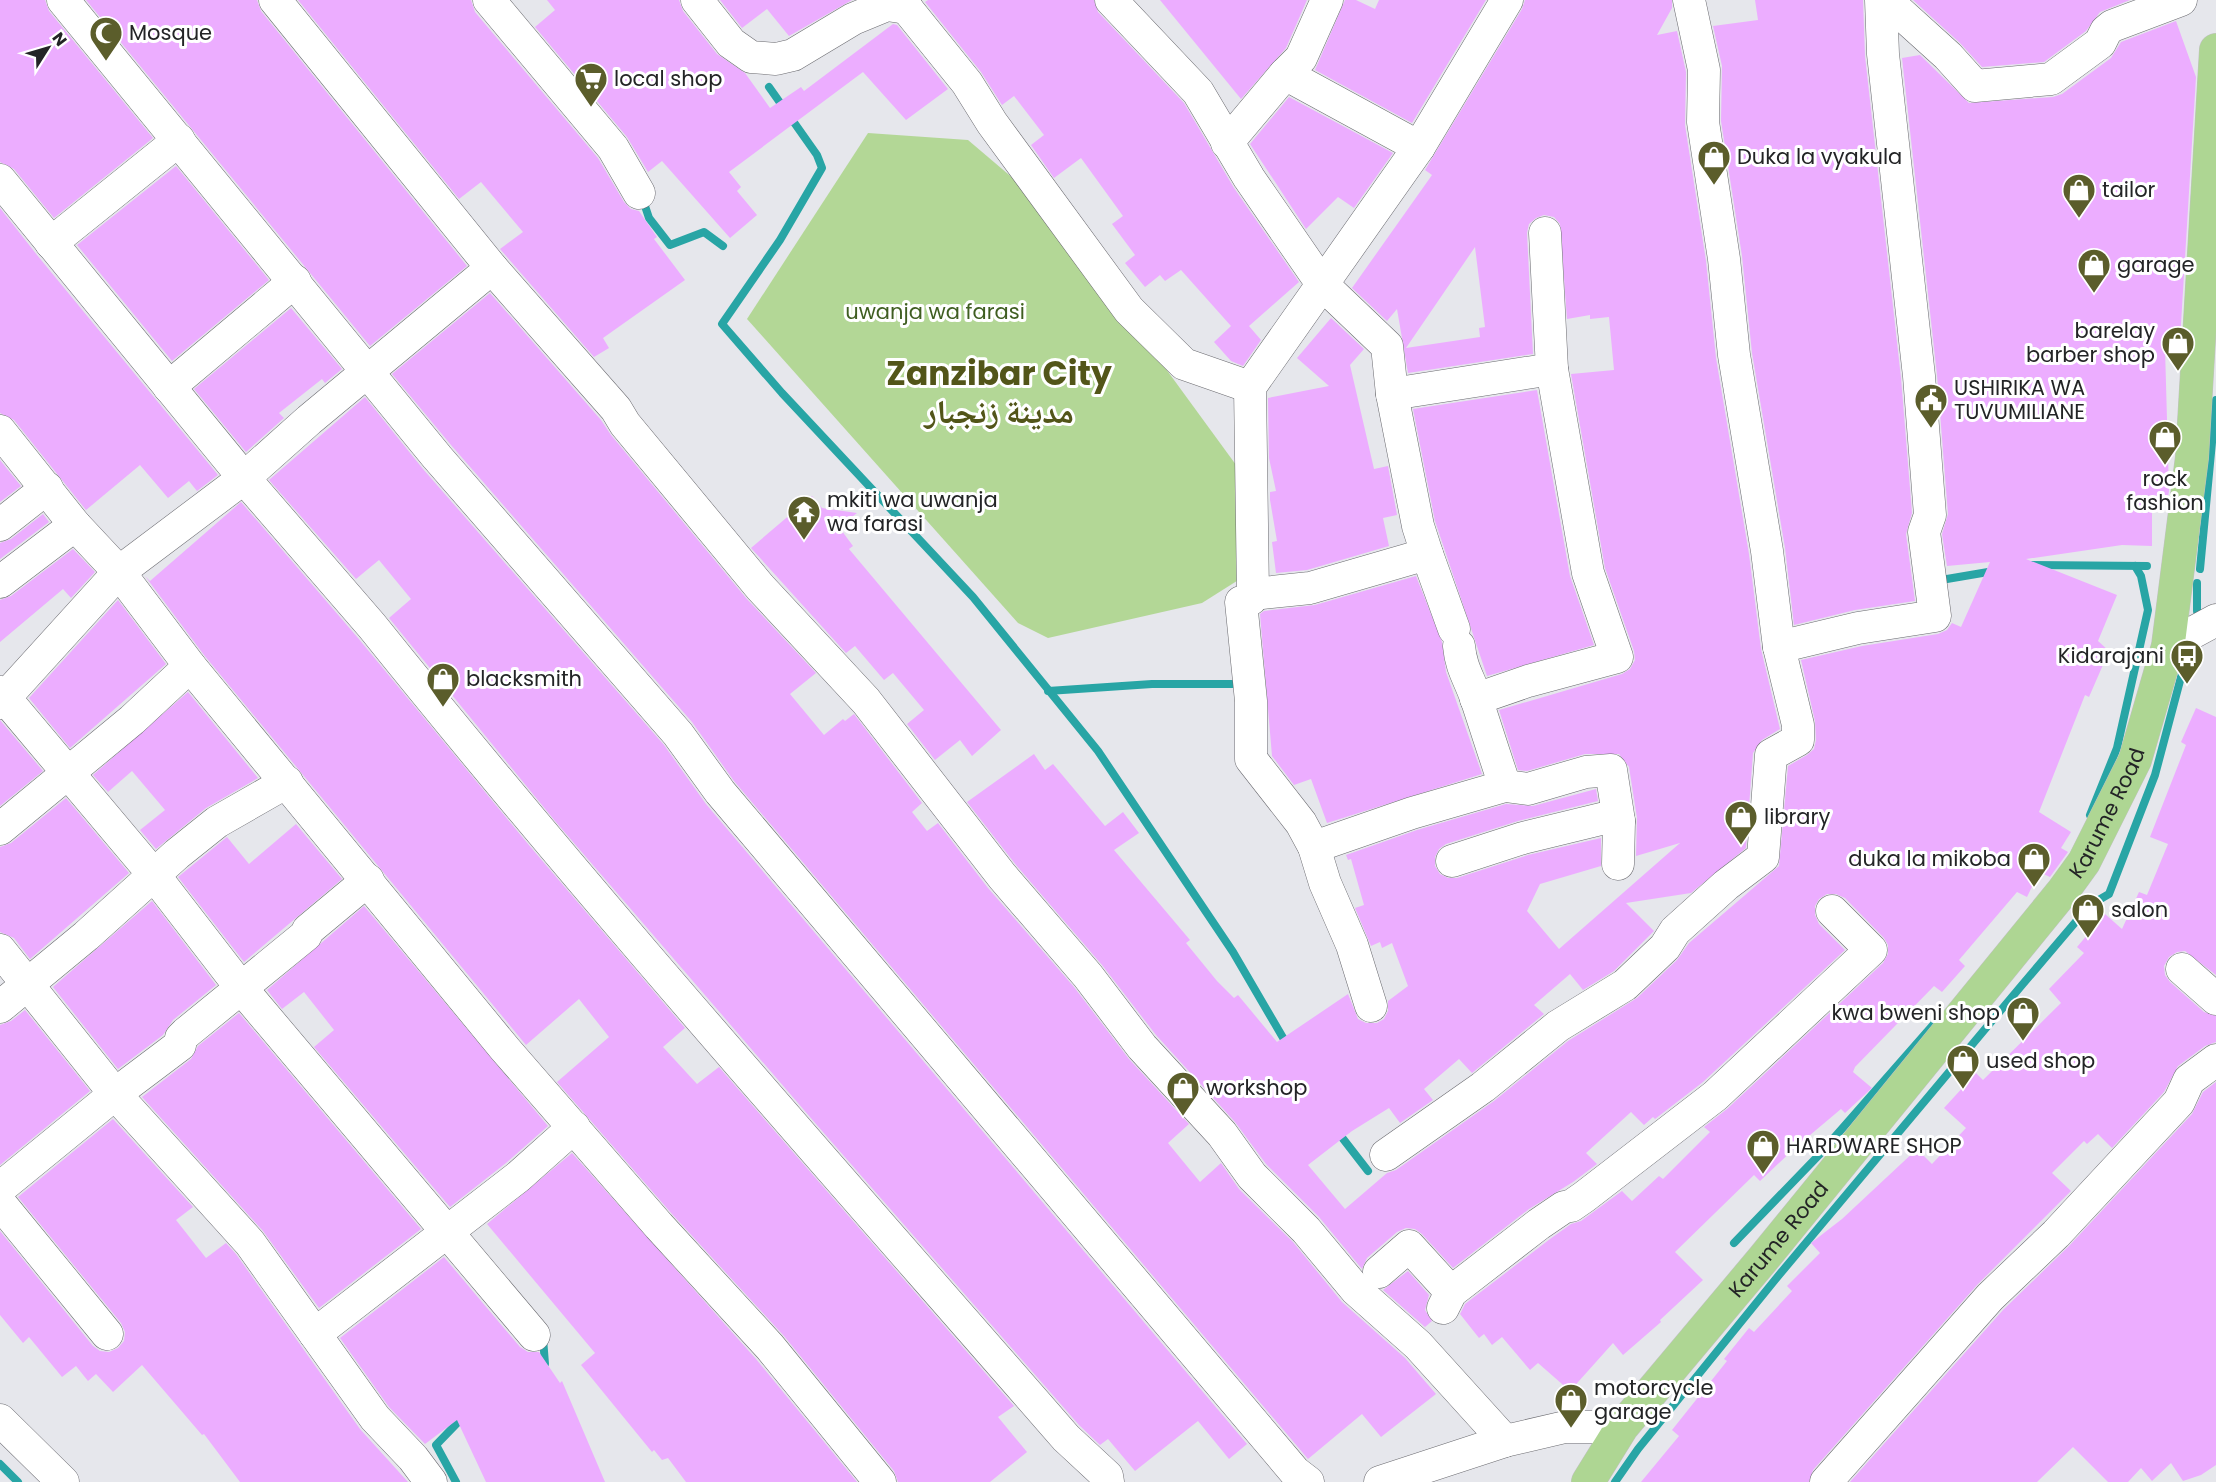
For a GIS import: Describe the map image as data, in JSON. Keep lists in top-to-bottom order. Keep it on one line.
{"streets":{"main road":["Karume Road"]},"districts":["Zanzibar City مدينة زنجبار"],"parks":["uwanja wa farasi"],"places":{"mosque":["Mosque"],"supermarket":["local shop"],"shop":["Duka la vyakula","tailor","garage","barelay barber shop","rock fashion","blacksmith","library","duka la mikoba","salon","kwa bweni shop","used shop","workshop","HARDWARE SHOP","motorcycle garage"],"public building":["USHIRIKA WA TUVUMILIANE"],"temple":["mkiti wa uwanja wa farasi"],"bus stop":["Kidarajani"]},"north":"top right"}
